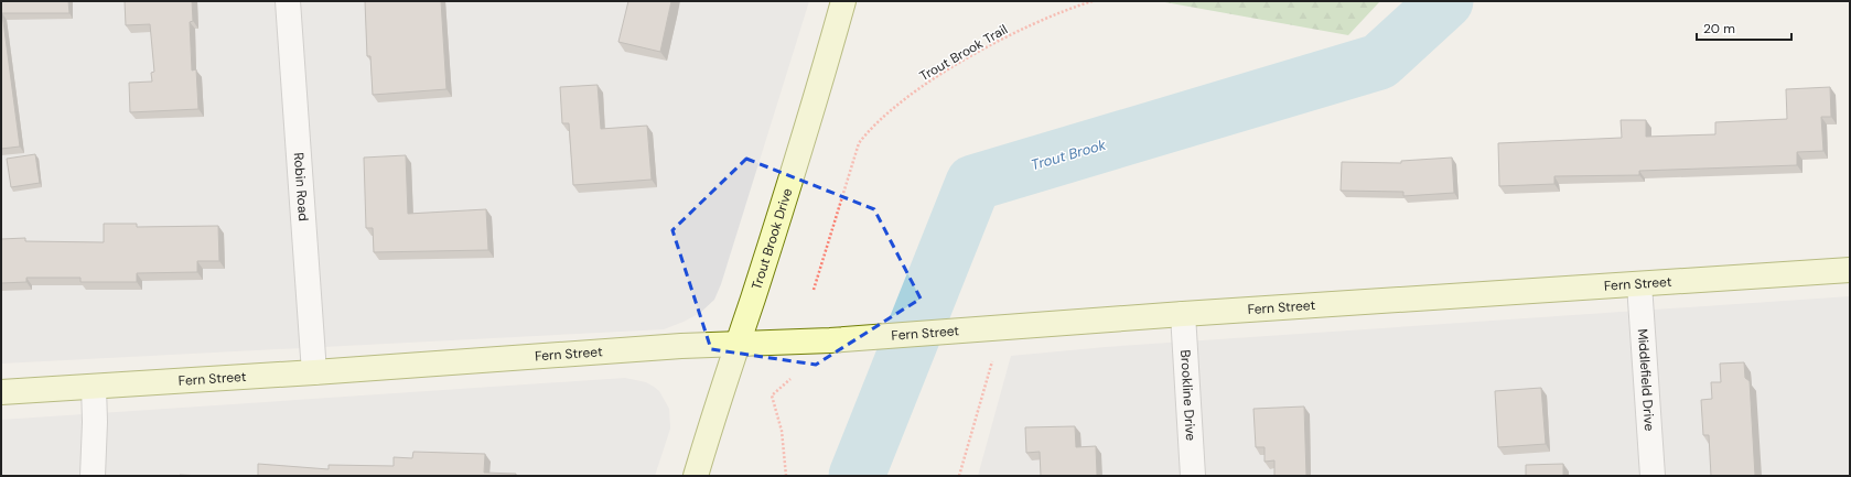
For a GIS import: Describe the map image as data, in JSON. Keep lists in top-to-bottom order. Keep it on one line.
{"streets":{"street":["Robin Road","Trout Brook Drive","Fern Street","Middlefield Drive","Brookline Drive"],"path":["Trout Brook Trail"]},"crossings":[["Robin Road","Fern Street"],["Trout Brook Drive","Fern Street"],["Fern Street","Middlefield Drive"],["Fern Street","Brookline Drive"]],"water":["Trout Brook"],"scale_bar":"20 m"}
